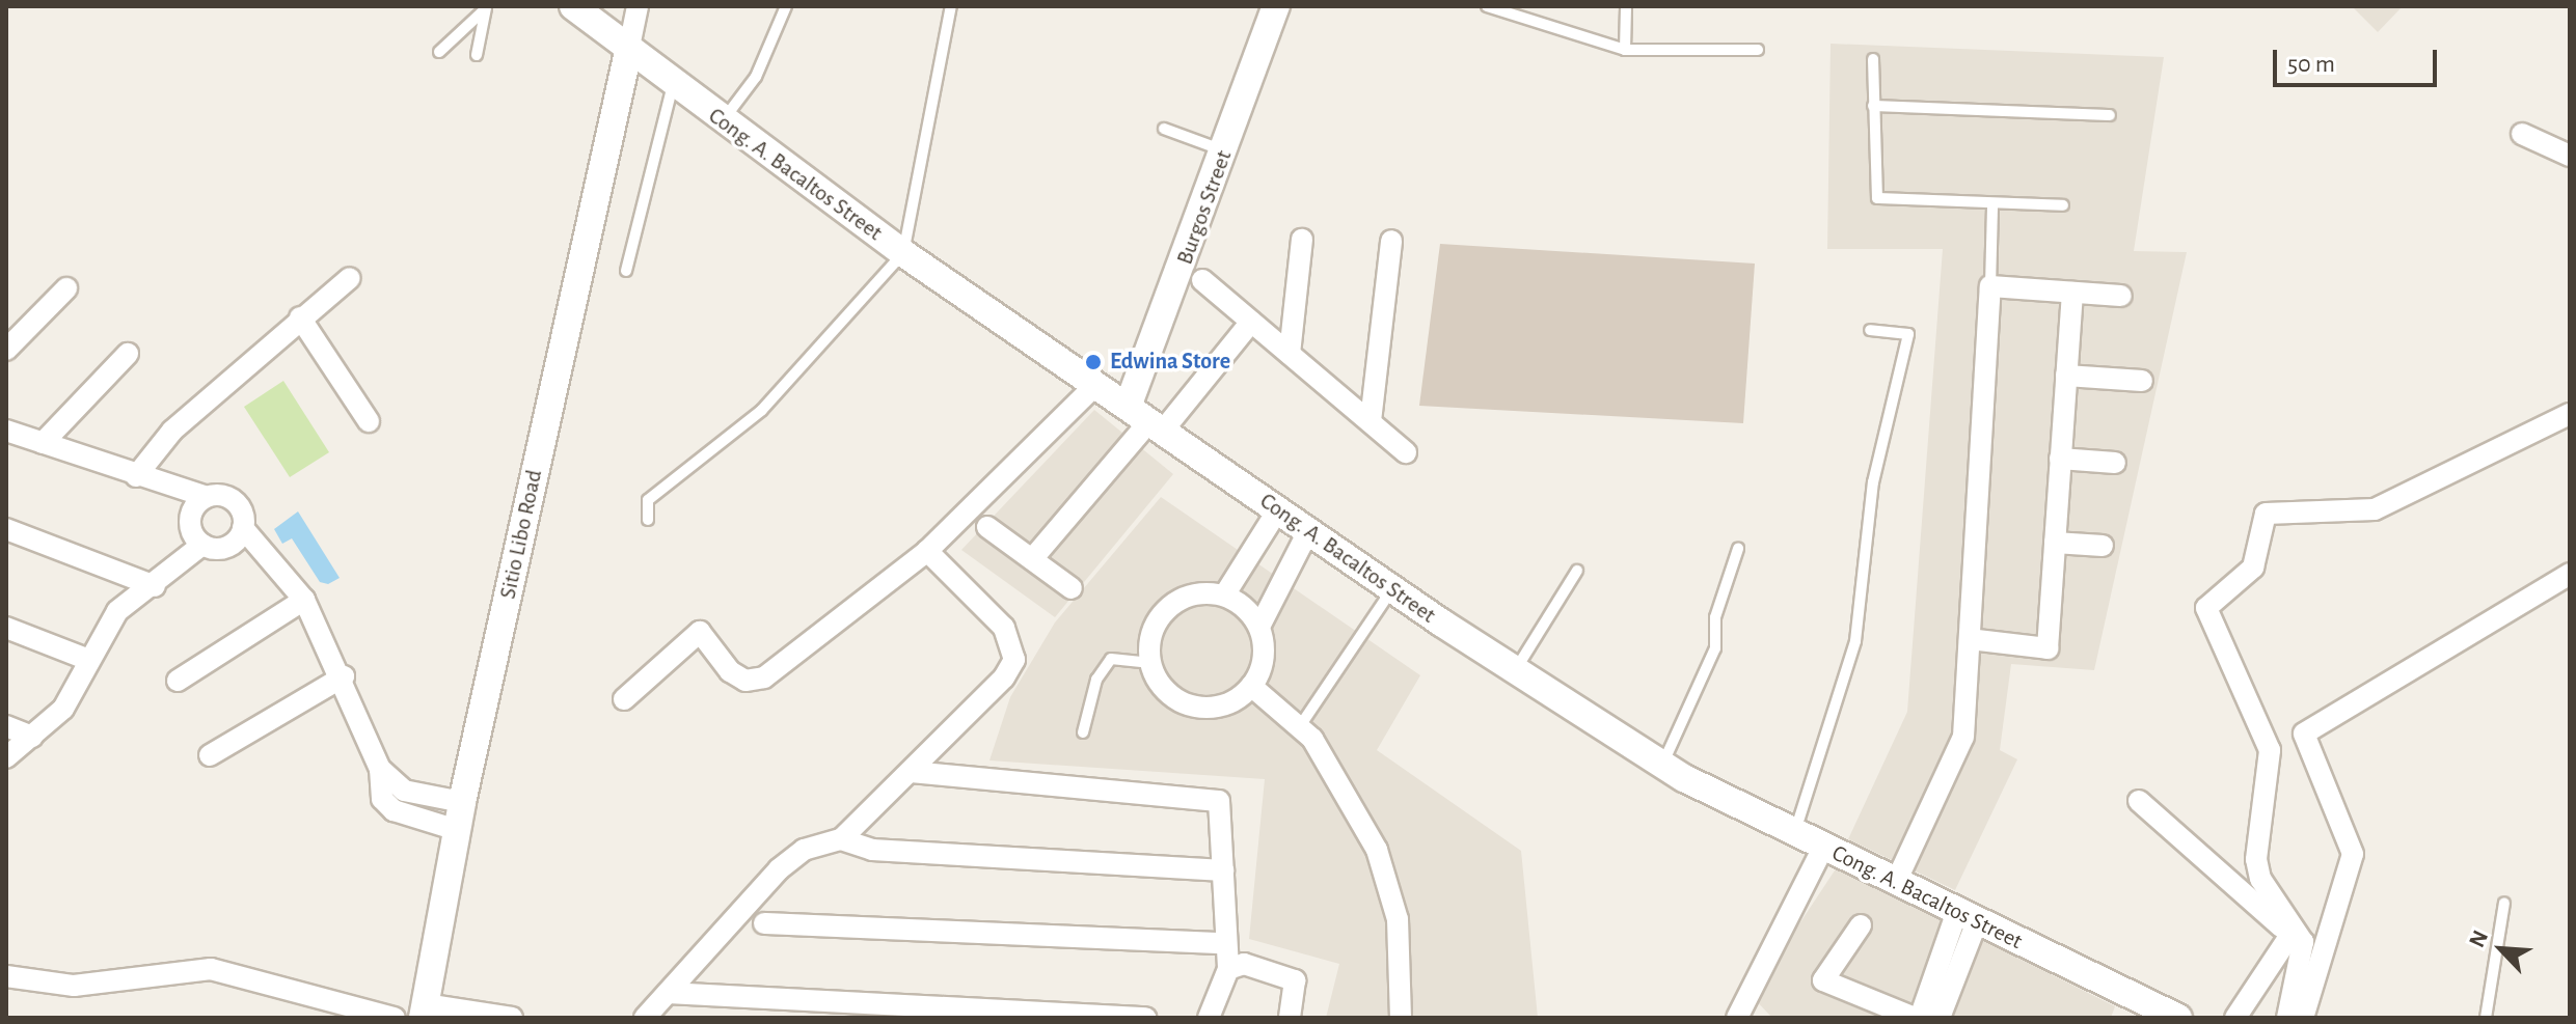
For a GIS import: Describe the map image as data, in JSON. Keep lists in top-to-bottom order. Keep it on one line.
{"streets":{"street":["Cong. A. Bacaltos Street","Burgos Street","Sitio Libo Road"]},"crossings":[["Cong. A. Bacaltos Street","Burgos Street"],["Cong. A. Bacaltos Street","Sitio Libo Road"]],"places":["Edwina Store"],"scale_bar":"50 m","north":"top left"}
